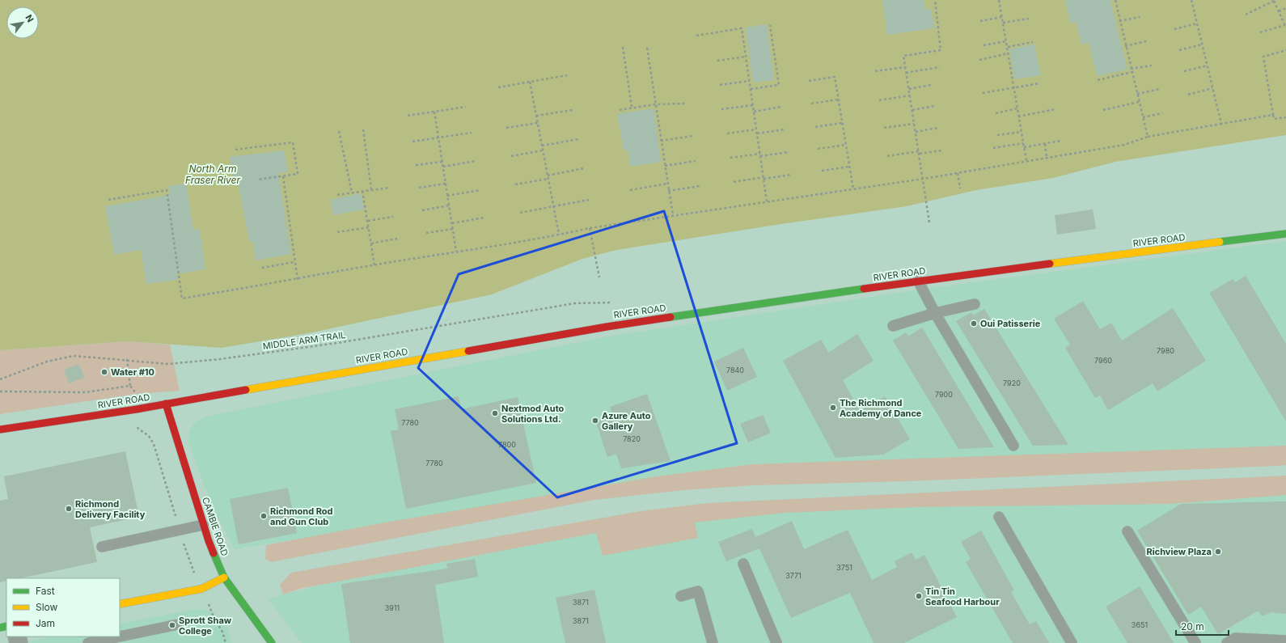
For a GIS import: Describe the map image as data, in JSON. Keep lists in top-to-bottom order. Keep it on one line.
{"streets":{"street":["RIVER ROAD","CAMBIE ROAD"],"path":["MIDDLE ARM TRAIL"]},"crossings":[["RIVER ROAD","CAMBIE ROAD"]],"water":["North Arm Fraser River"],"places":["Oui Patisserie","Water #10","The Richmond Academy of Dance","Nextmod Auto Solutions Ltd.","Azure Auto Gallery","Richmond Delivery Facility","Richmond Rod and Gun Club","Richview Plaza","Tin Tin Seafood Harbour","Sprott Shaw College"],"house_numbers":["7980","7960","7840","7920","7900","7780","7820","7800","7780","3751","3771","3871","3911","3871","3651"],"legend":["Fast","Slow","Jam"],"scale_bar":"20 m","north":"top right"}
